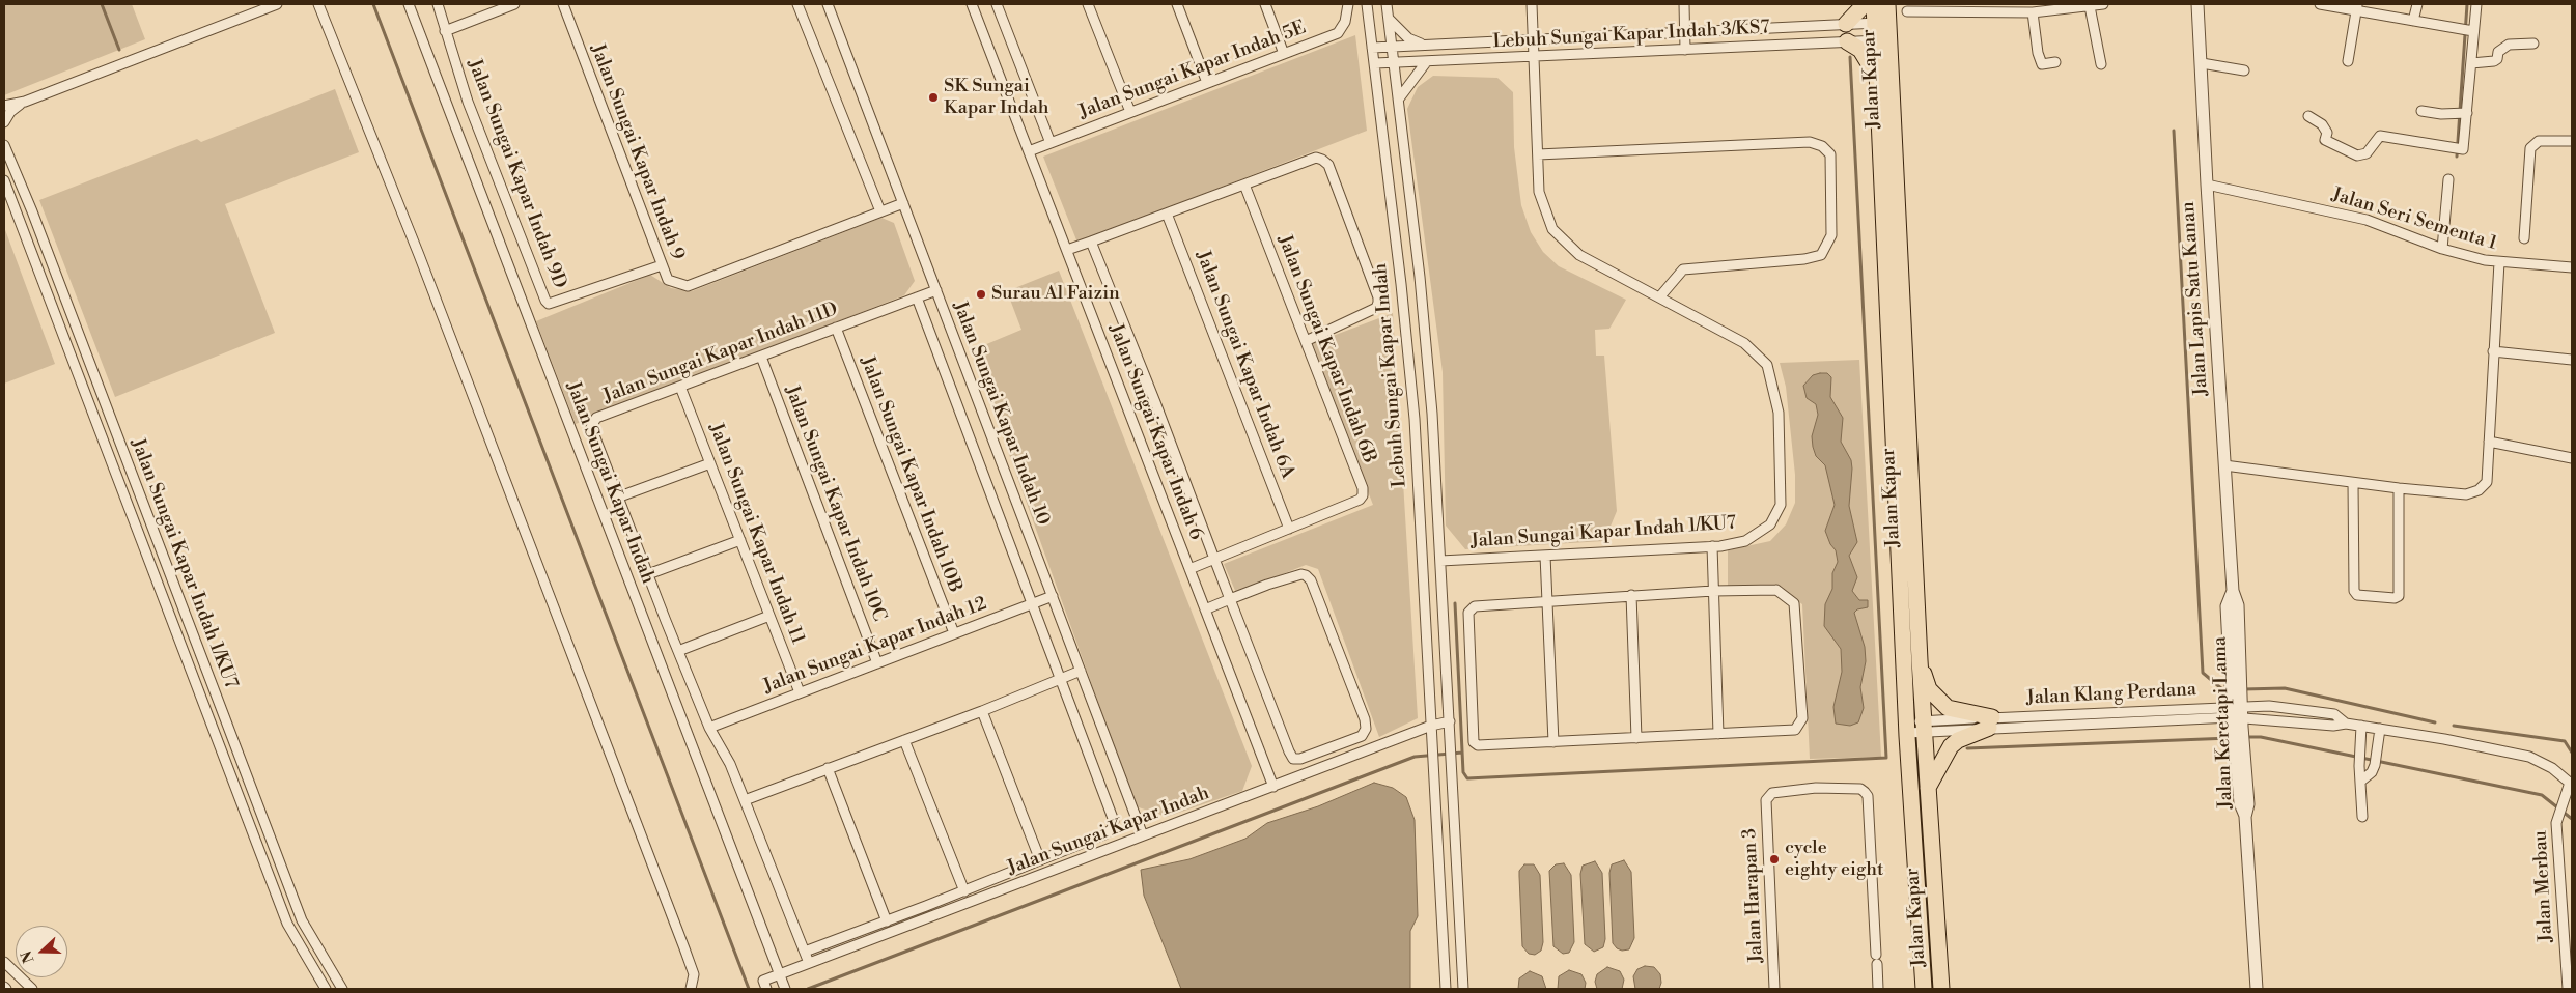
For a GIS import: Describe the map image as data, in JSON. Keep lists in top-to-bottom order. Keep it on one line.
{"streets":{"highway":["Jalan Kapar"],"street":["Lebuh Sungai Kapar Indah 3/KS7","Jalan Sungai Kapar Indah 5E","Jalan Sungai Kapar Indah 9","Jalan Sungai Kapar Indah 9D","Jalan Seri Sementa 1","Jalan Lapis Satu Kanan","Jalan Sungai Kapar Indah 6B","Jalan Sungai Kapar Indah 11D","Jalan Sungai Kapar Indah 6A","Lebuh Sungai Kapar Indah","Jalan Sungai Kapar Indah 10","Jalan Sungai Kapar Indah 6","Jalan Sungai Kapar Indah 10B","Jalan Sungai Kapar Indah","Jalan Sungai Kapar Indah 10C","Jalan Sungai Kapar Indah 1/KU7","Jalan Sungai Kapar Indah 11","Jalan Sungai Kapar Indah 12","Jalan Klang Perdana","Jalan Keretapi Lama","Jalan Merbau","Jalan Harapan 3"]},"crossings":[["Lebuh Sungai Kapar Indah 3/KS7","Jalan Kapar"],["Lebuh Sungai Kapar Indah 3/KS7","Lebuh Sungai Kapar Indah"],["Lebuh Sungai Kapar Indah 3/KS7","Jalan Sungai Kapar Indah 1/KU7"],["Jalan Sungai Kapar Indah 5E","Jalan Sungai Kapar Indah 6"],["Jalan Kapar","Jalan Klang Perdana"],["Jalan Sungai Kapar Indah 9","Jalan Sungai Kapar Indah 9D"],["Jalan Sungai Kapar Indah 9","Jalan Sungai Kapar Indah 10"],["Jalan Seri Sementa 1","Jalan Lapis Satu Kanan"],["Jalan Lapis Satu Kanan","Jalan Keretapi Lama"],["Jalan Sungai Kapar Indah 6B","Jalan Sungai Kapar Indah 6A"],["Jalan Sungai Kapar Indah 6B","Jalan Sungai Kapar Indah 6"],["Jalan Sungai Kapar Indah 11D","Jalan Sungai Kapar Indah 10"],["Jalan Sungai Kapar Indah 11D","Jalan Sungai Kapar Indah 10B"],["Jalan Sungai Kapar Indah 11D","Jalan Sungai Kapar Indah"],["Jalan Sungai Kapar Indah 11D","Jalan Sungai Kapar Indah 10C"],["Jalan Sungai Kapar Indah 11D","Jalan Sungai Kapar Indah 11"],["Jalan Sungai Kapar Indah 11D","Jalan Sungai Kapar Indah 12"],["Lebuh Sungai Kapar Indah","Jalan Sungai Kapar Indah"],["Lebuh Sungai Kapar Indah","Jalan Sungai Kapar Indah 1/KU7"],["Jalan Sungai Kapar Indah 10","Jalan Sungai Kapar Indah"],["Jalan Sungai Kapar Indah 10","Jalan Sungai Kapar Indah 12"],["Jalan Sungai Kapar Indah 6","Jalan Sungai Kapar Indah"],["Jalan Sungai Kapar Indah 10B","Jalan Sungai Kapar Indah 12"],["Jalan Sungai Kapar Indah 10C","Jalan Sungai Kapar Indah 12"],["Jalan Sungai Kapar Indah 11","Jalan Sungai Kapar Indah 12"],["Jalan Klang Perdana","Jalan Keretapi Lama"],["Jalan Klang Perdana","Jalan Merbau"]],"places":["SK Sungai Kapar Indah","Surau Al Faizin","cycle eighty eight"],"north":"left"}
